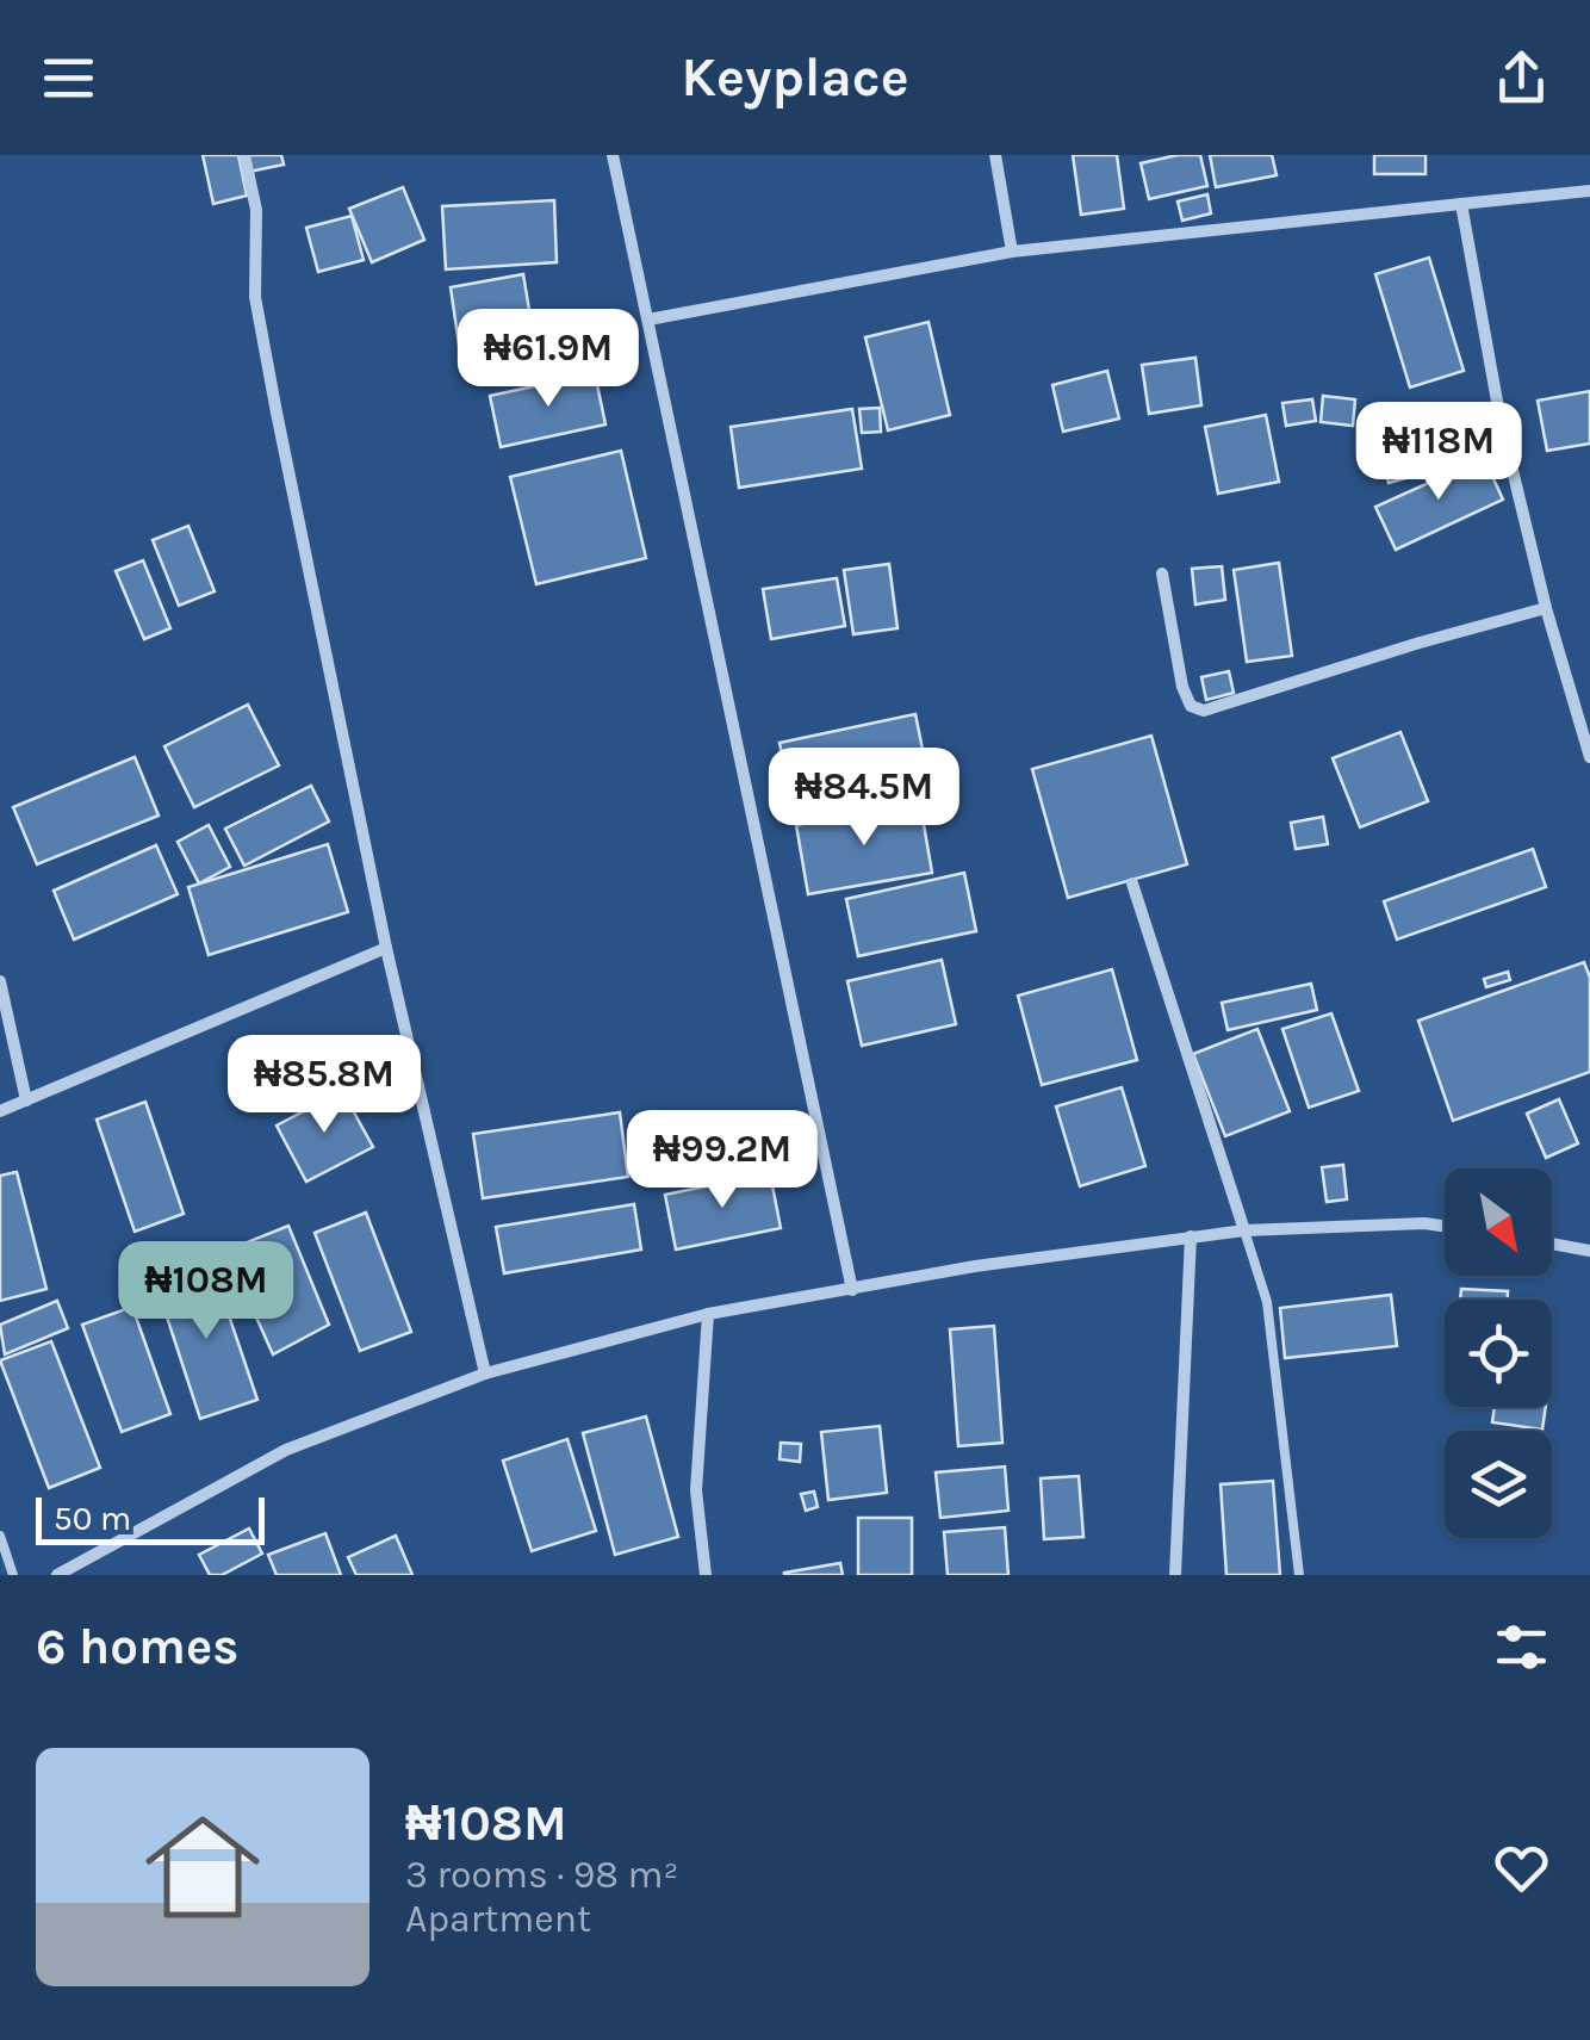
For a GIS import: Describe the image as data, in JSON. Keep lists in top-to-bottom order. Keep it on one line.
{"scale_bar":"50 m","north":"bottom right","page":{"header":"Keyplace","price":["₦61.9M","₦118M","₦84.5M","₦85.8M","₦99.2M","₦108M"],"scale":"50 m","heading":"6 homes","list":[{"name":"₦108M","note":"3 rooms · 98 m² · Apartment"}]}}
